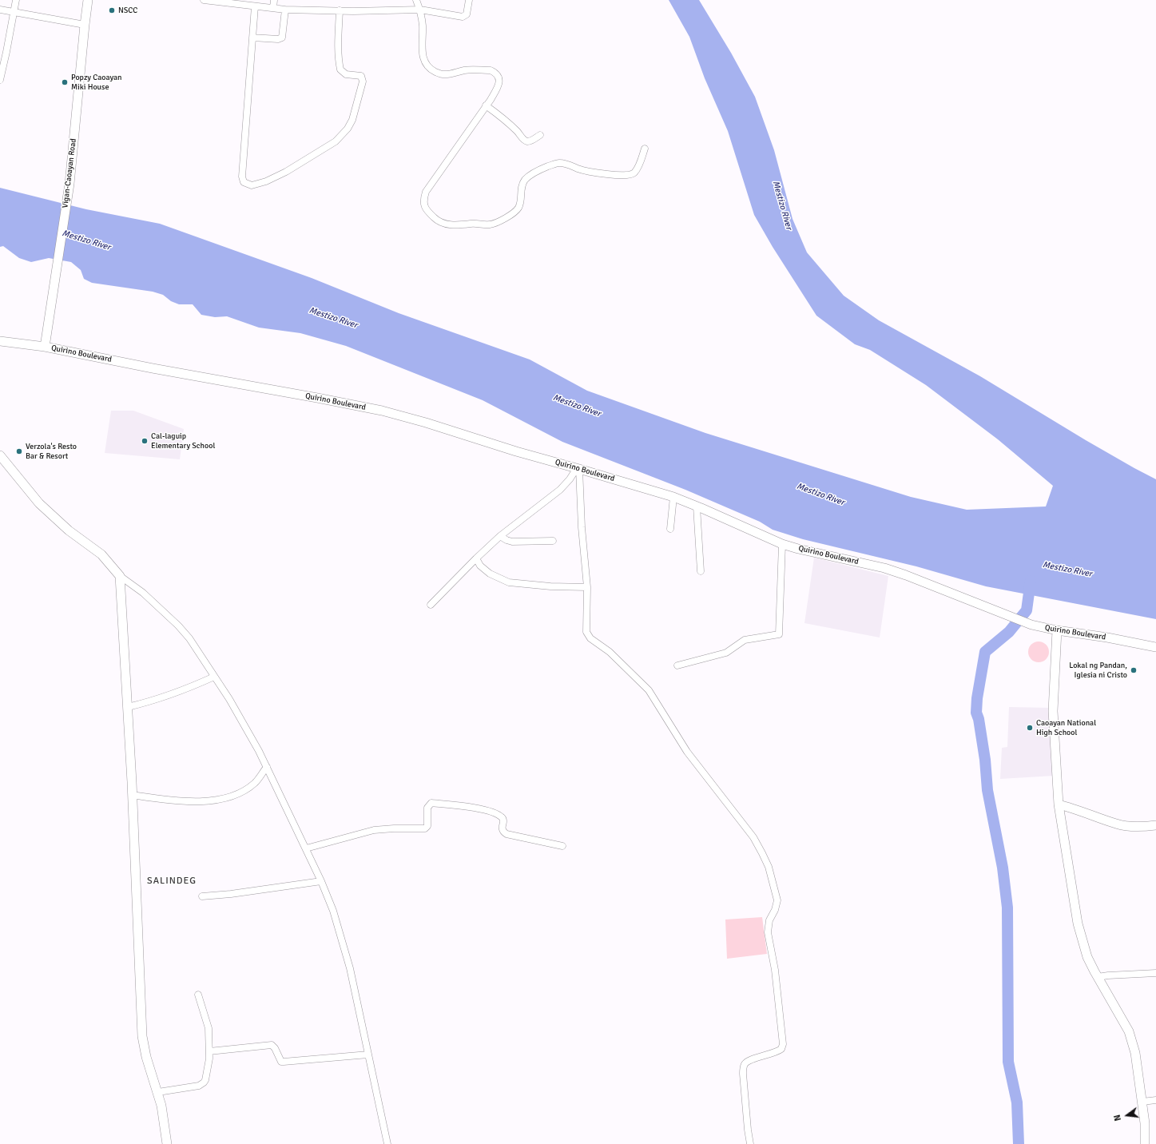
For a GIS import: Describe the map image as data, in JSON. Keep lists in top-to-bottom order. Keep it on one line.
{"streets":{"street":["Vigan-Caoayan Road","Quirino Boulevard"]},"crossings":[["Vigan-Caoayan Road","Quirino Boulevard"]],"districts":["SALINDEG"],"water":["Mestizo River"],"places":["NSCC","Popzy Caoayan Miki House","Cal-laguip Elementary School","Verzola's Resto Bar & Resort","Lokal ng Pandan, Iglesia ni Cristo","Caoayan National High School"],"north":"left"}
